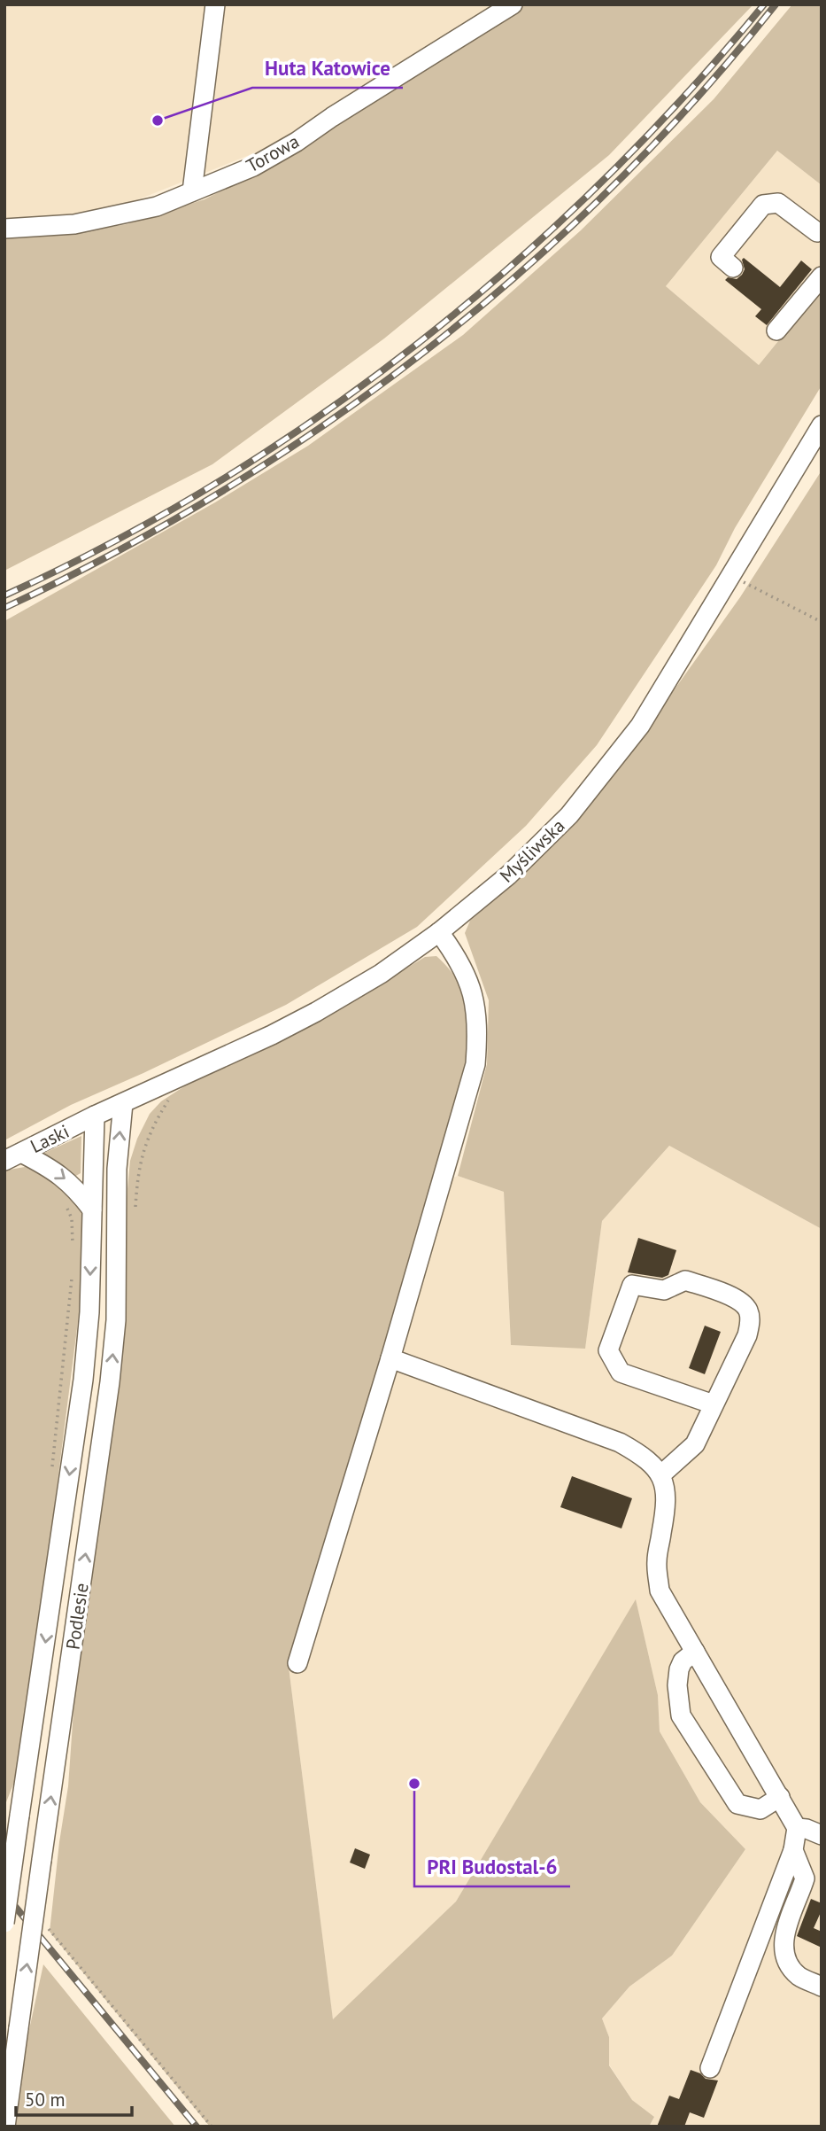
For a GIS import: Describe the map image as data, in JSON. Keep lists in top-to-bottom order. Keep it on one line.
{"streets":{"street":["Torowa","Myśliwska","Laski","Podlesie"]},"crossings":[["Myśliwska","Laski"],["Myśliwska","Podlesie"],["Laski","Podlesie"]],"places":["Huta Katowice","PRI Budostal-6"],"scale_bar":"50 m"}
